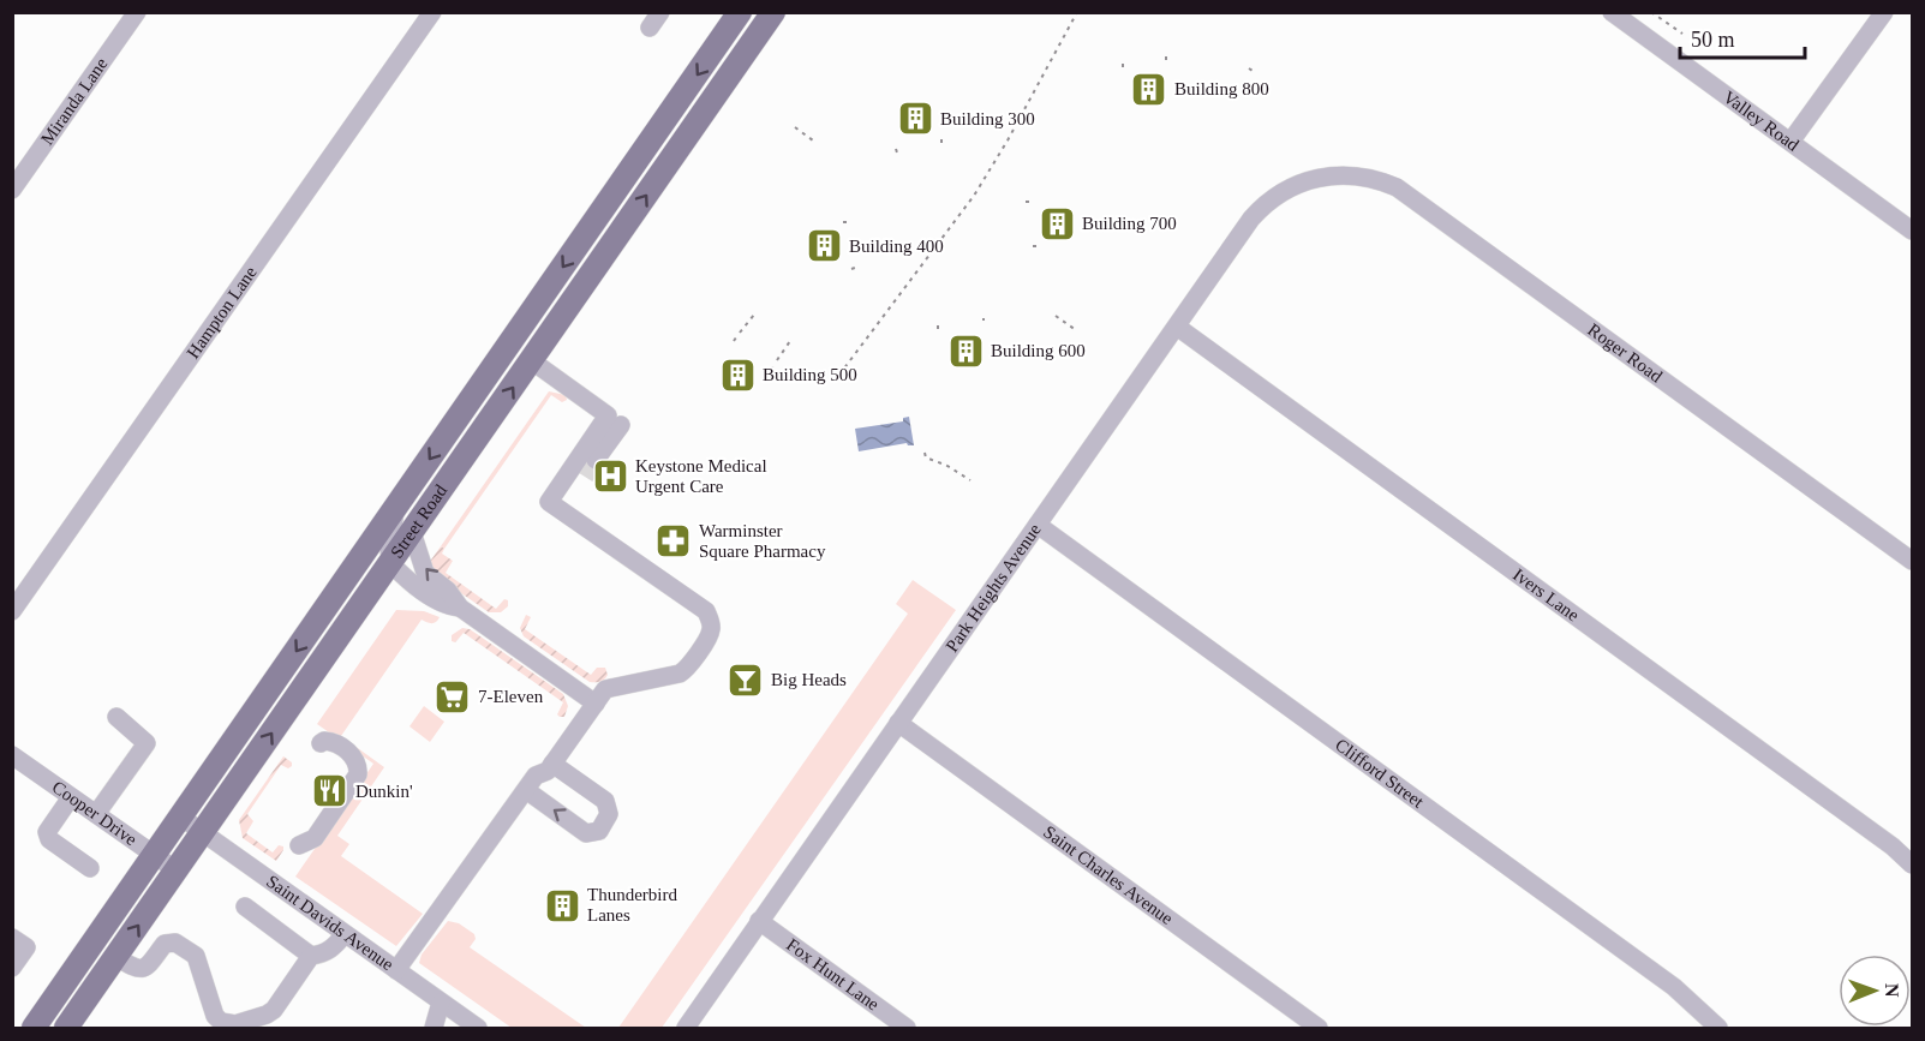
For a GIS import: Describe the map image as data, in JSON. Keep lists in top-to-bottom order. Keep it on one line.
{"streets":{"main road":["Street Road"],"street":["Miranda Lane","Valley Road","Hampton Lane","Roger Road","Park Heights Avenue","Ivers Lane","Clifford Street","Cooper Drive","Saint Charles Avenue","Saint Davids Avenue","Fox Hunt Lane"]},"crossings":[["Roger Road","Park Heights Avenue"],["Street Road","Cooper Drive"],["Street Road","Saint Davids Avenue"],["Park Heights Avenue","Ivers Lane"],["Park Heights Avenue","Clifford Street"],["Park Heights Avenue","Saint Charles Avenue"],["Park Heights Avenue","Fox Hunt Lane"]],"places":{"building":["Building 800","Building 300","Building 700","Building 400","Building 600","Building 500","Thunderbird Lanes"],"hospital":["Keystone Medical Urgent Care"],"pharmacy":["Warminster Square Pharmacy"],"bar":["Big Heads"],"supermarket":["7-Eleven"],"restaurant":["Dunkin'"]},"scale_bar":"50 m","north":"right"}
